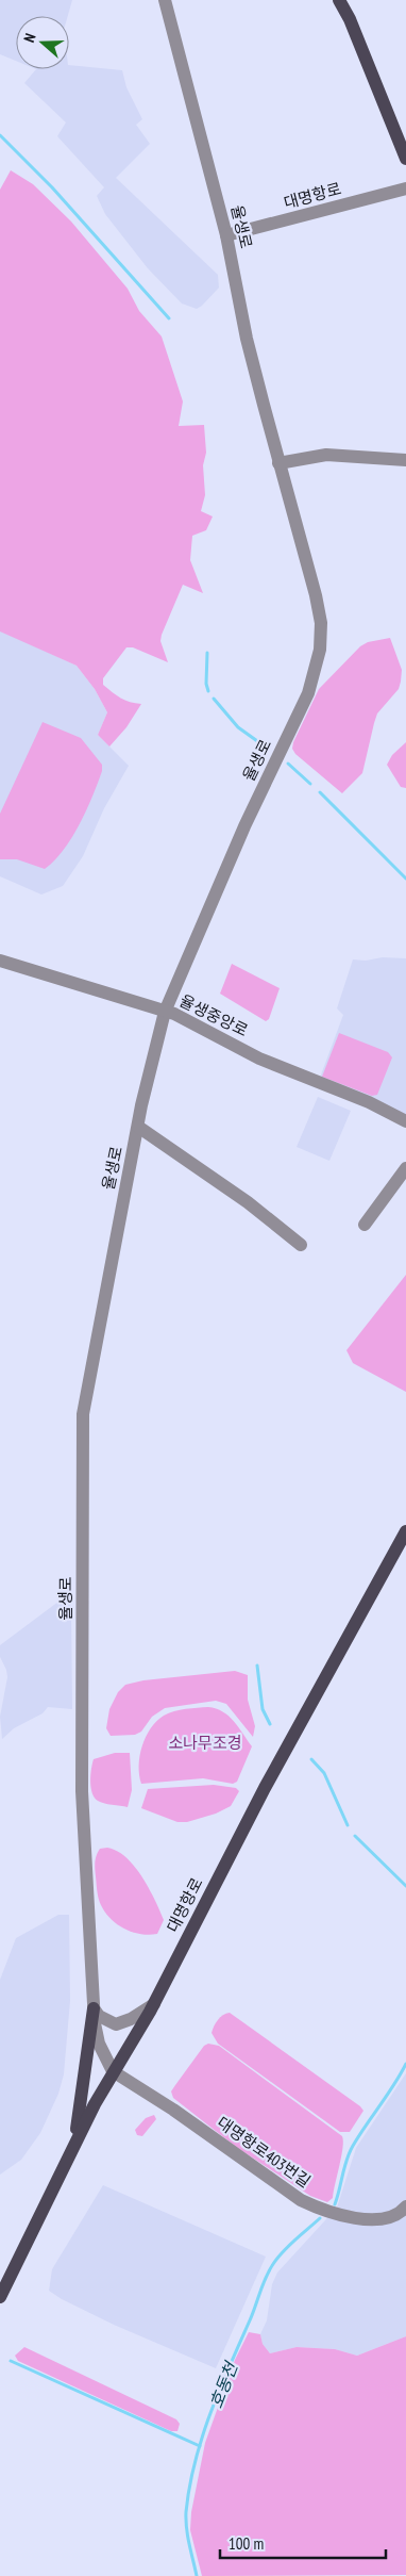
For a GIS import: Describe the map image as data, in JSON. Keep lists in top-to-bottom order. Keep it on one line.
{"streets":{"main road":["대명항로"],"street":["율생로","율생중앙로","대명항로403번길"]},"crossings":[["대명항로","율생로"],["대명항로","대명항로403번길"],["율생로","율생중앙로"],["율생로","대명항로403번길"]],"water":["호동천"],"parks":["소나무조경"],"scale_bar":"100 m","north":"left"}
